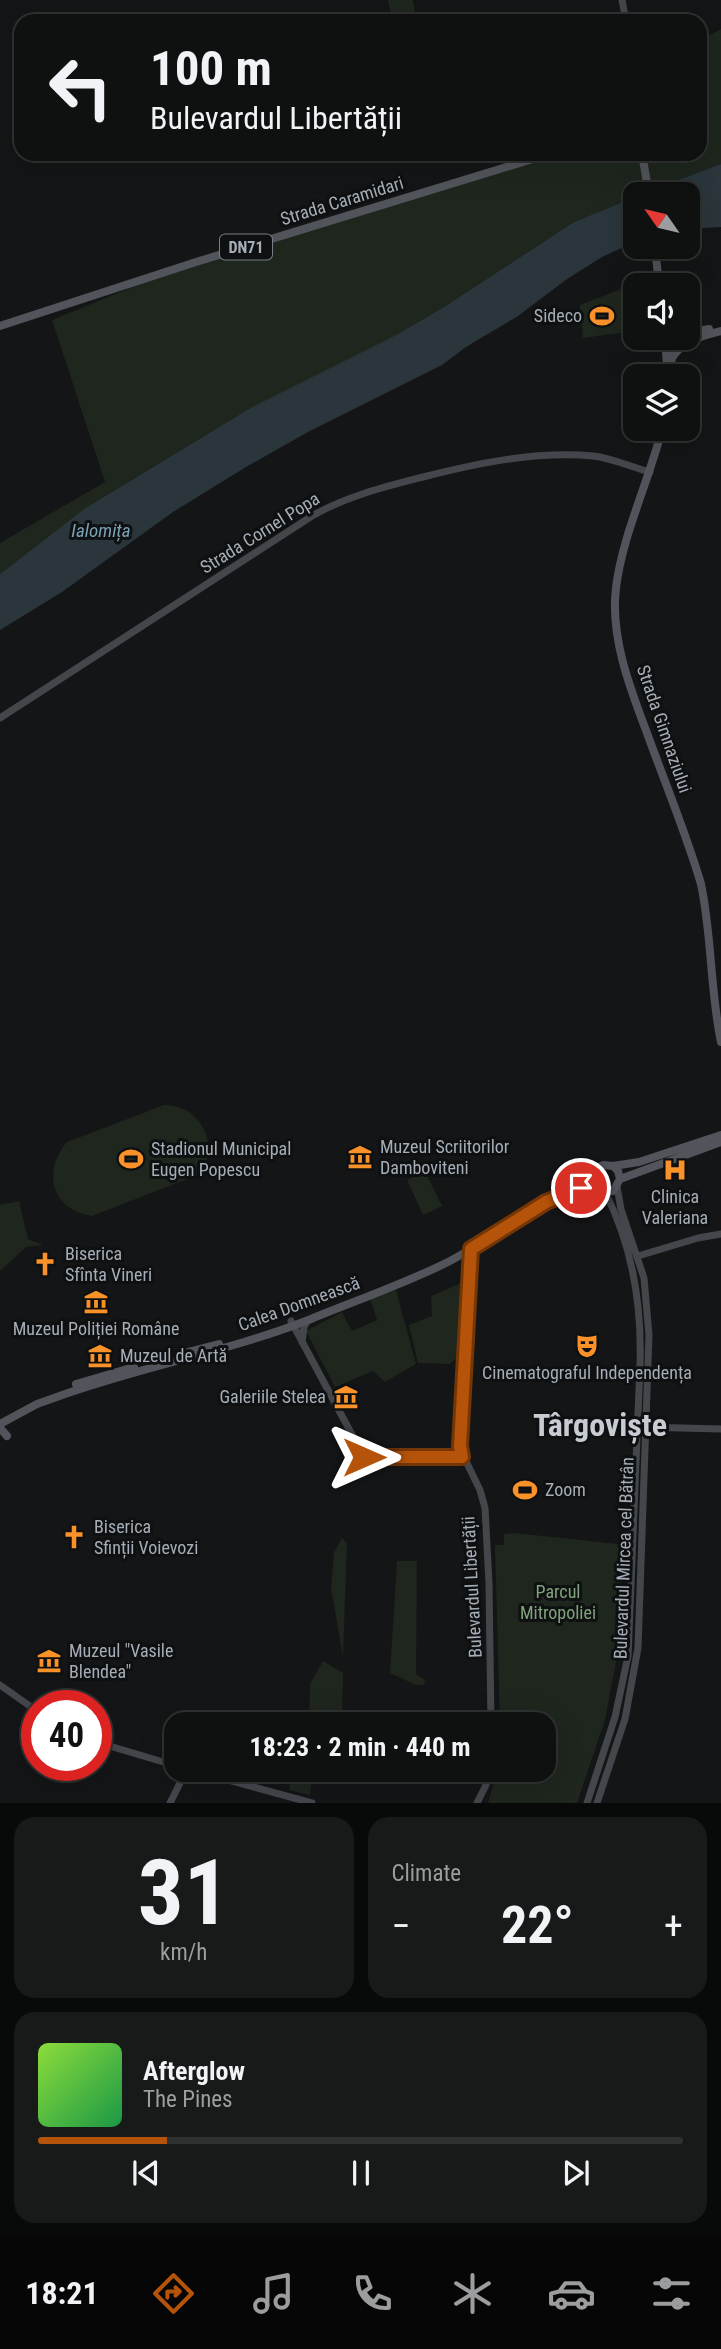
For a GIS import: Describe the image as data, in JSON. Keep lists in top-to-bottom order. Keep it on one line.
{"streets":{"main road":["Strada Caramidari","DN71","Strada Cornel Popa","Strada Gimnaziului","Calea Domnească","Bulevardul Mircea cel Bătrân","Bulevardul Libertății"]},"crossings":[["Strada Cornel Popa","Strada Gimnaziului"],["Calea Domnească","Bulevardul Mircea cel Bătrân"],["Calea Domnească","Bulevardul Libertății"]],"districts":["Târgoviște"],"water":["Ialomița"],"parks":["Parcul Mitropoliei"],"places":{"sports":["Sideco","Stadionul Municipal Eugen Popescu","Zoom"],"museum":["Muzeul Scriitorilor Damboviteni","Muzeul Poliției Române","Muzeul de Artă","Galeriile Stelea","Muzeul \"Vasile Blendea\""],"hospital":["Clinica Valeriana"],"church":["Biserica Sfînta Vineri","Biserica Sfinții Voievozi"],"theatre":["Cinematograful Independența"]},"north":"top left","page":{"turn":["100 m","Bulevardul Libertății"],"limit":"40","trip":"18:23 · 2 min · 440 m","tile":[["31","km/h"],"Climate"],"heat":["−","22°","+"],"song":["Afterglow","The Pines"],"tabs":"18:21"}}
